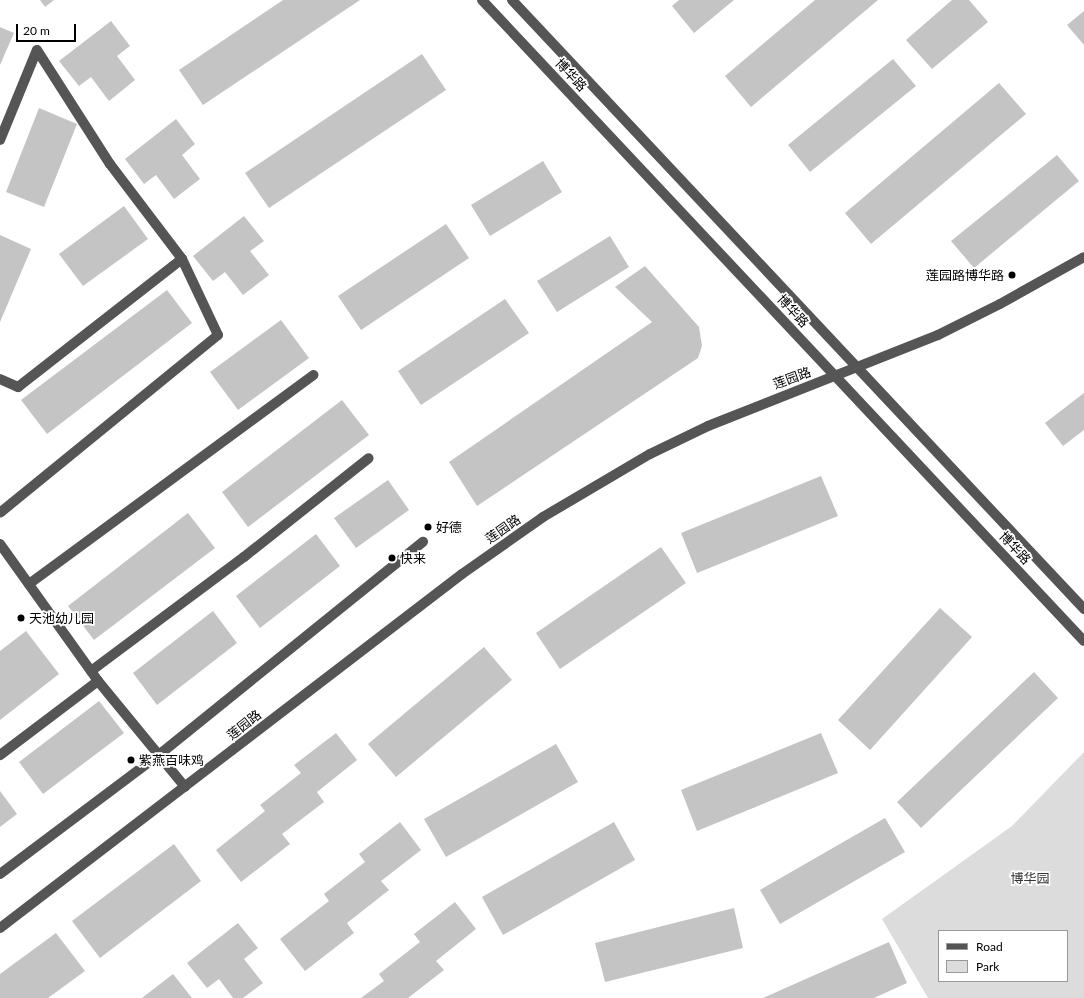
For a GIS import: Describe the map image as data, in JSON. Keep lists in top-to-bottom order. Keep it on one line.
{"streets":{"street":["博华路","莲园路"]},"crossings":[["博华路","莲园路"]],"parks":["博华园"],"places":["莲园路博华路","好德","快来","天池幼儿园","紫燕百味鸡"],"legend":["Road","Park"],"scale_bar":"20 m"}
